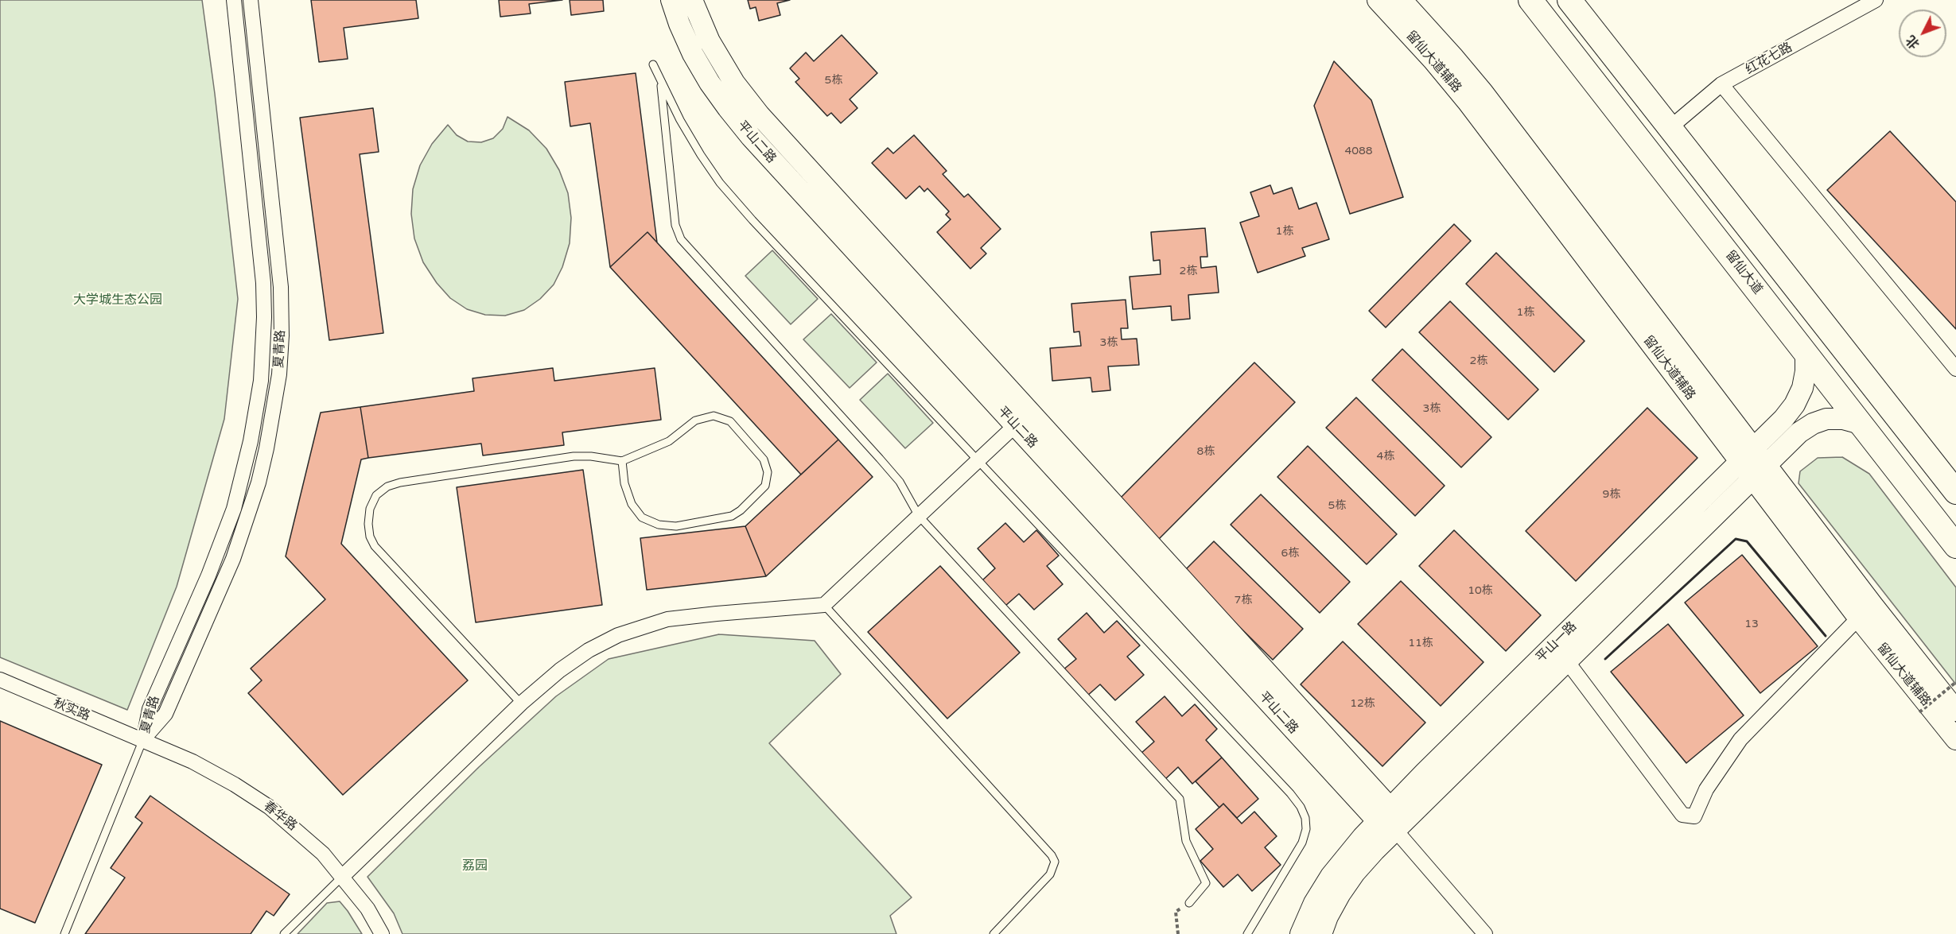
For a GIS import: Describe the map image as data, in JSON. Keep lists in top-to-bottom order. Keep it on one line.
{"streets":{"main road":["留仙大道"],"street":["红花七路","留仙大道辅路","平山二路","夏青路","平山一路","秋实路","春华路"]},"crossings":[["留仙大道辅路","平山一路"],["平山二路","平山一路"],["留仙大道","平山一路"],["夏青路","秋实路"],["夏青路","春华路"],["秋实路","春华路"]],"parks":["大学城生态公园","荔园"],"house_numbers":["5栋","4088","1栋","2栋","1栋","3栋","2栋","3栋","8栋","4栋","9栋","5栋","6栋","10栋","7栋","13","11栋","12栋"],"north":"bottom left"}
